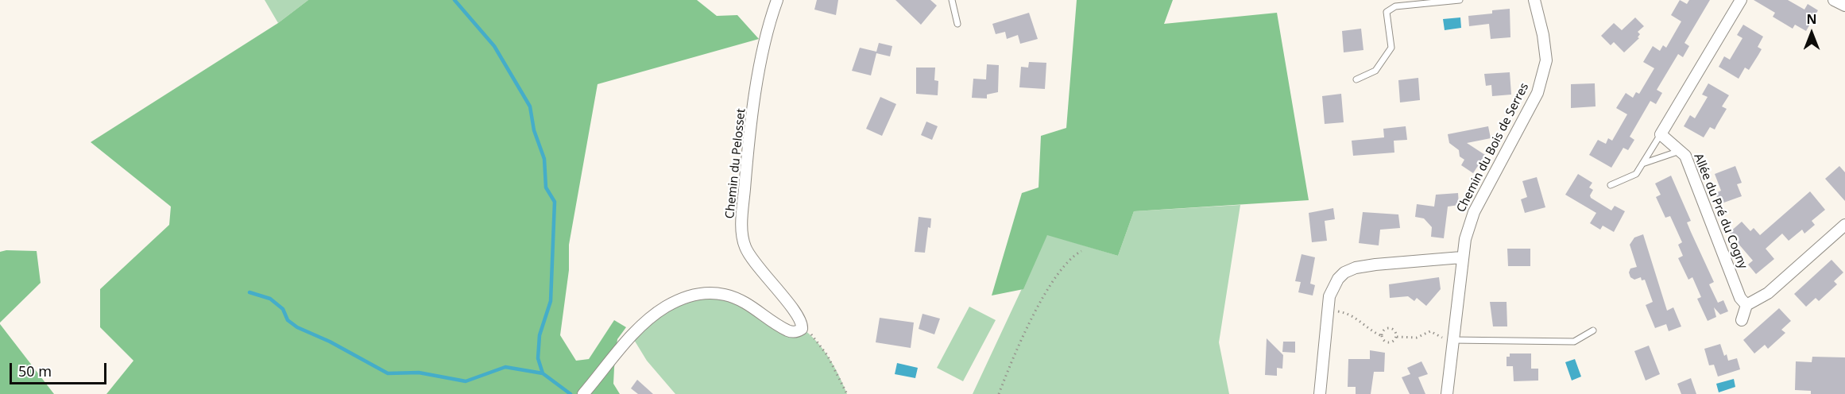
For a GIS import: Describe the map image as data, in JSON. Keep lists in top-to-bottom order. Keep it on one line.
{"streets":{"street":["Chemin du Bois de Serres","Chemin du Pelosset","Allée du Pré du Cogny"]},"scale_bar":"50 m","north":"top"}
